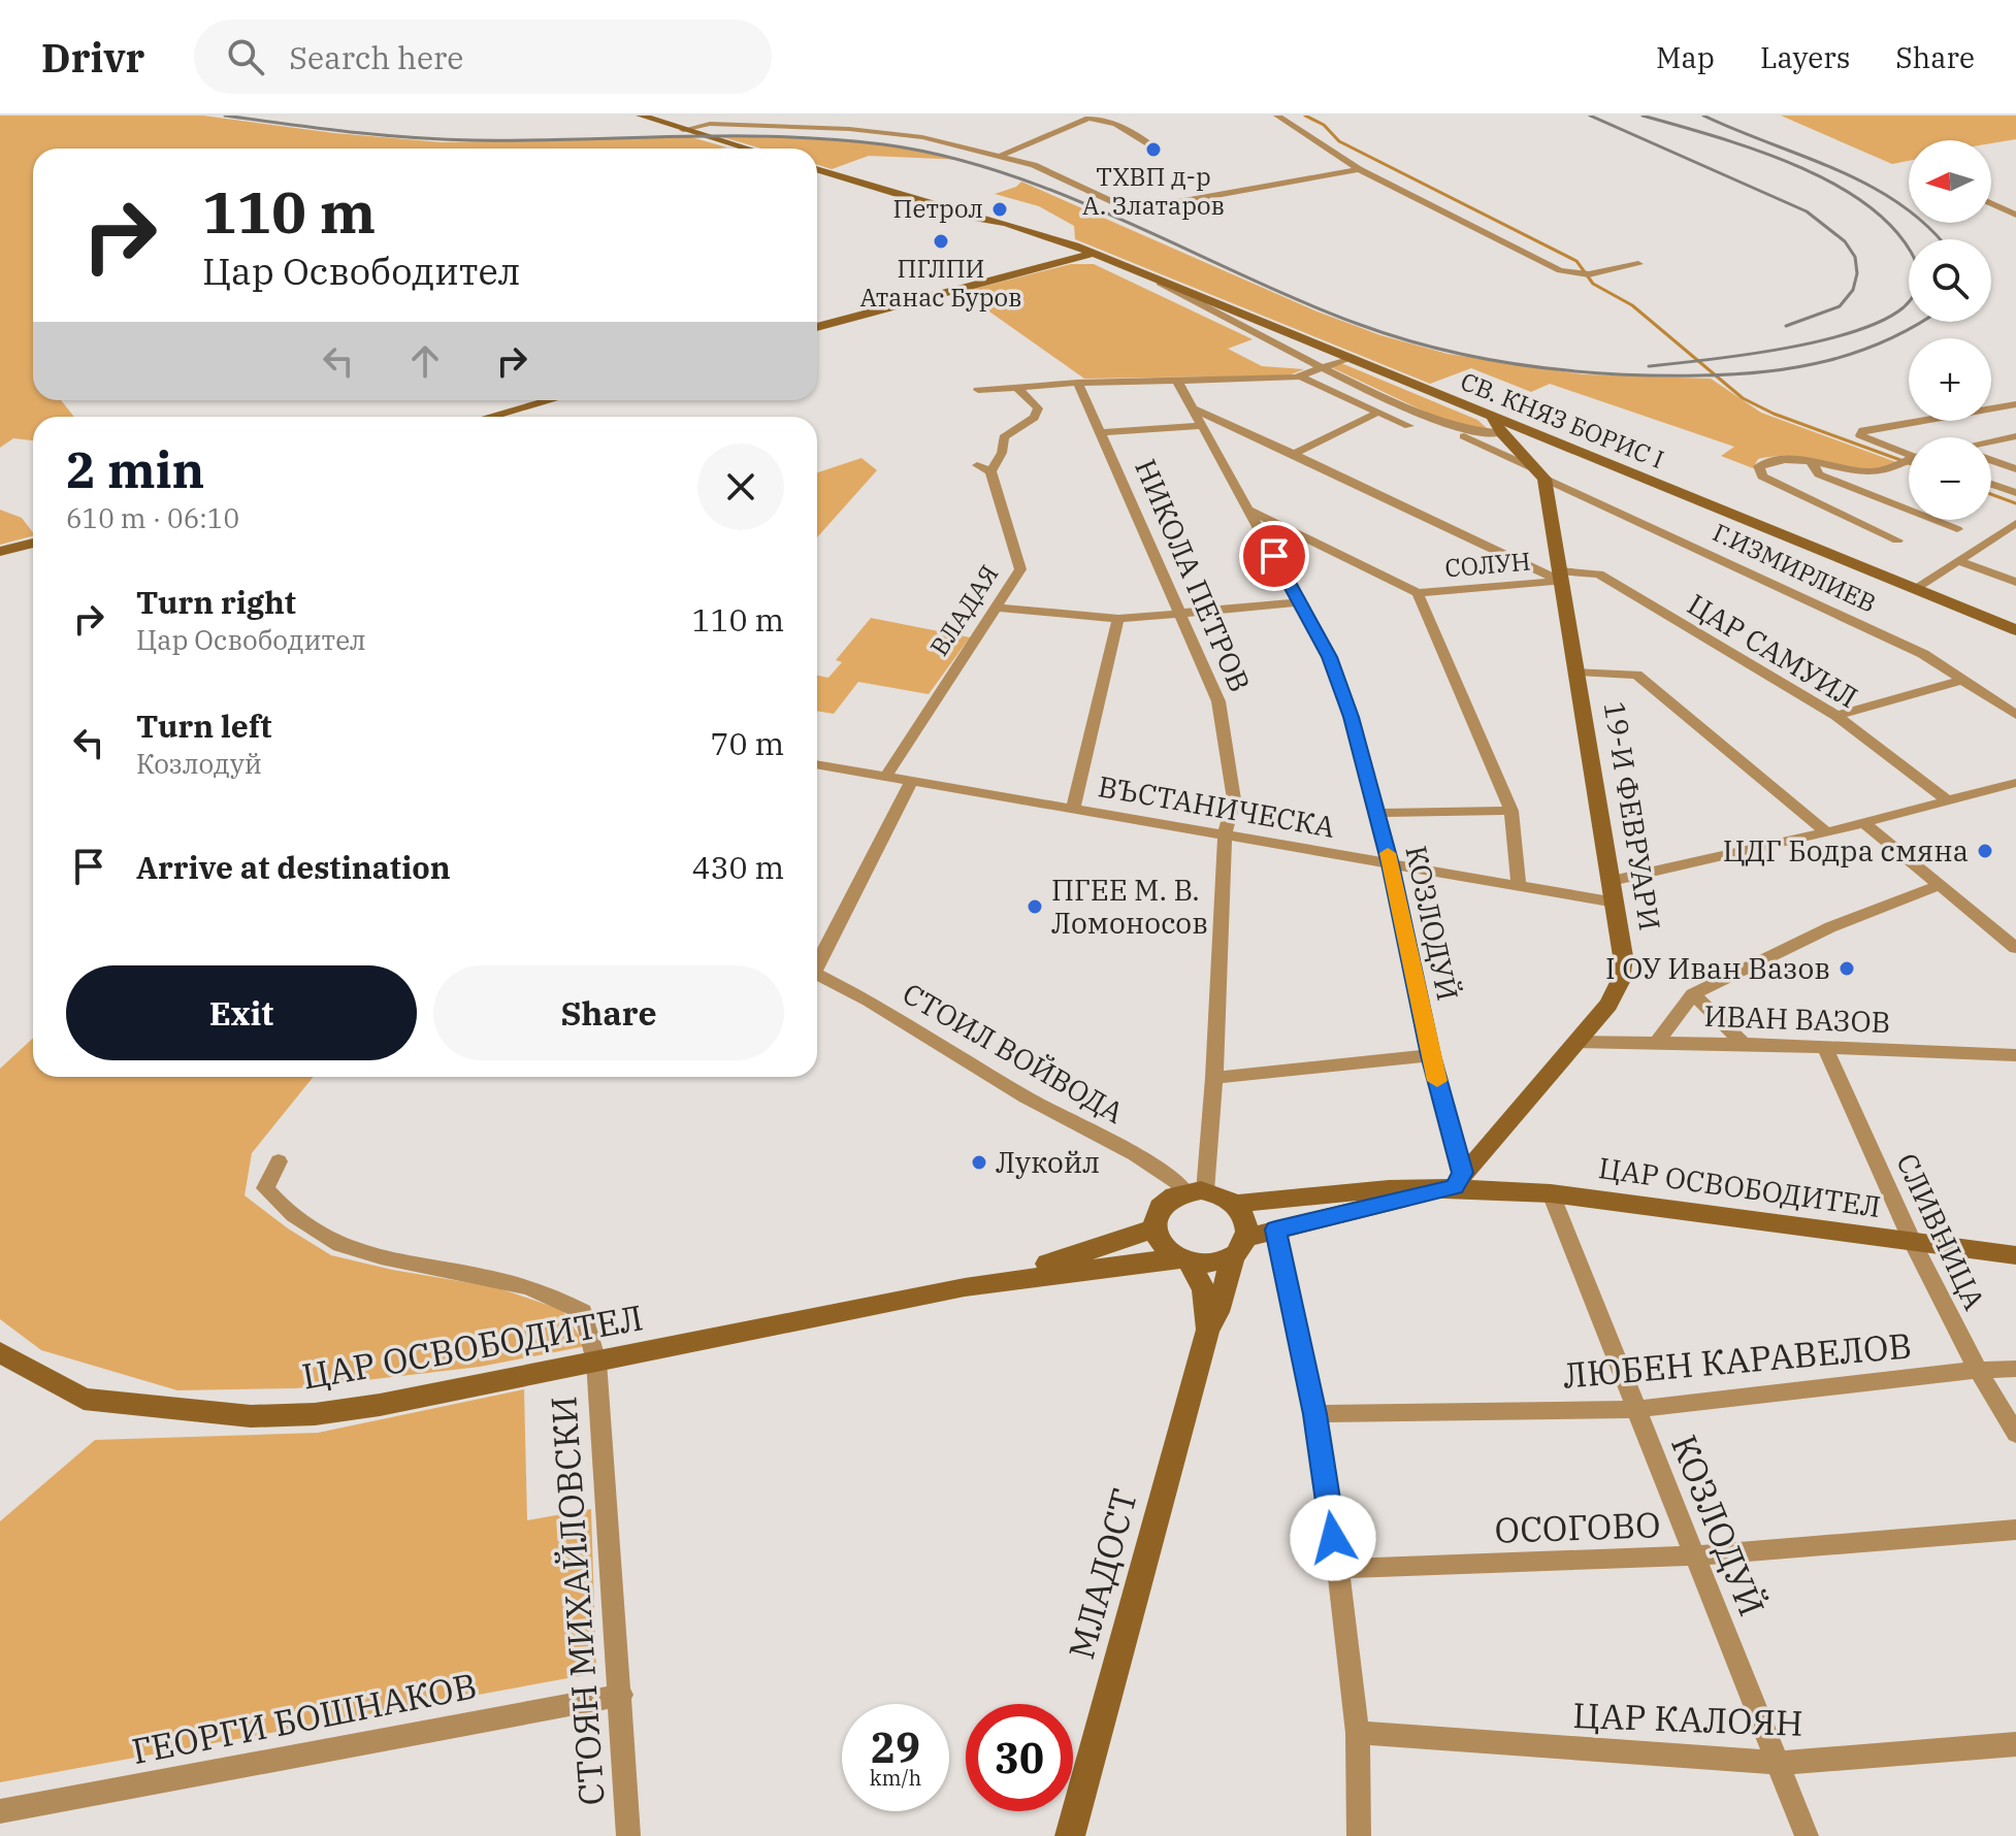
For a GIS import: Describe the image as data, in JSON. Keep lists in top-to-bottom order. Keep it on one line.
{"streets":{"street":["СВ. КНЯЗ БОРИС I","СОЛУН","Г.ИЗМИРЛИЕВ","НИКОЛА ПЕТРОВ","ВЛАДАЯ","ЦАР САМУИЛ","ВЪСТАНИЧЕСКА","19-И ФЕВРУАРИ","КОЗЛОДУЙ","ИВАН ВАЗОВ","СТОИЛ ВОЙВОДА","ЦАР ОСВОБОДИТЕЛ","СЛИВНИЦА","ЛЮБЕН КАРАВЕЛОВ","ОСОГОВО","МЛАДОСТ","СТОЯН МИХАЙЛОВСКИ","ГЕОРГИ БОШНАКОВ","ЦАР КАЛОЯН"]},"crossings":[["СОЛУН","ЦАР САМУИЛ"],["СОЛУН","19-И ФЕВРУАРИ"],["Г.ИЗМИРЛИЕВ","19-И ФЕВРУАРИ"],["НИКОЛА ПЕТРОВ","ВЪСТАНИЧЕСКА"],["НИКОЛА ПЕТРОВ","СТОИЛ ВОЙВОДА"],["НИКОЛА ПЕТРОВ","ЦАР ОСВОБОДИТЕЛ"],["НИКОЛА ПЕТРОВ","МЛАДОСТ"],["ВЛАДАЯ","ВЪСТАНИЧЕСКА"],["ЦАР САМУИЛ","19-И ФЕВРУАРИ"],["ЦАР САМУИЛ","КОЗЛОДУЙ"],["ВЪСТАНИЧЕСКА","19-И ФЕВРУАРИ"],["ВЪСТАНИЧЕСКА","КОЗЛОДУЙ"],["19-И ФЕВРУАРИ","КОЗЛОДУЙ"],["19-И ФЕВРУАРИ","ИВАН ВАЗОВ"],["19-И ФЕВРУАРИ","ЦАР ОСВОБОДИТЕЛ"],["КОЗЛОДУЙ","ЦАР ОСВОБОДИТЕЛ"],["КОЗЛОДУЙ","ЛЮБЕН КАРАВЕЛОВ"],["КОЗЛОДУЙ","ОСОГОВО"],["КОЗЛОДУЙ","ЦАР КАЛОЯН"],["ИВАН ВАЗОВ","СЛИВНИЦА"],["СТОИЛ ВОЙВОДА","ЦАР ОСВОБОДИТЕЛ"],["СТОИЛ ВОЙВОДА","МЛАДОСТ"],["ЦАР ОСВОБОДИТЕЛ","СЛИВНИЦА"],["ЦАР ОСВОБОДИТЕЛ","МЛАДОСТ"],["ЦАР ОСВОБОДИТЕЛ","СТОЯН МИХАЙЛОВСКИ"],["СЛИВНИЦА","ЛЮБЕН КАРАВЕЛОВ"],["СТОЯН МИХАЙЛОВСКИ","ГЕОРГИ БОШНАКОВ"]],"places":["ТХВП д-р А. Златаров","Петрол","ПГЛПИ Атанас Буров","ЦДГ Бодра смяна","ПГЕЕ М. В. Ломоносов","I ОУ Иван Вазов","Лукойл"],"north":"left","page":{"header":"Drivr","search":"Search here","nav":["Map","Layers","Share"],"map_buttons":["+","−"],"turn":["110 m","Цар Освободител"],"heading":["2 min","610 m · 06:10"],"list":[{"name":"Turn right","note":"Цар Освободител","value":"110 m"},{"name":"Turn left","note":"Козлодуй","value":"70 m"},{"name":"Arrive at destination","value":"430 m"}],"buttons":["Exit","Share"],"speed":"29 km/h","limit":"30"}}
